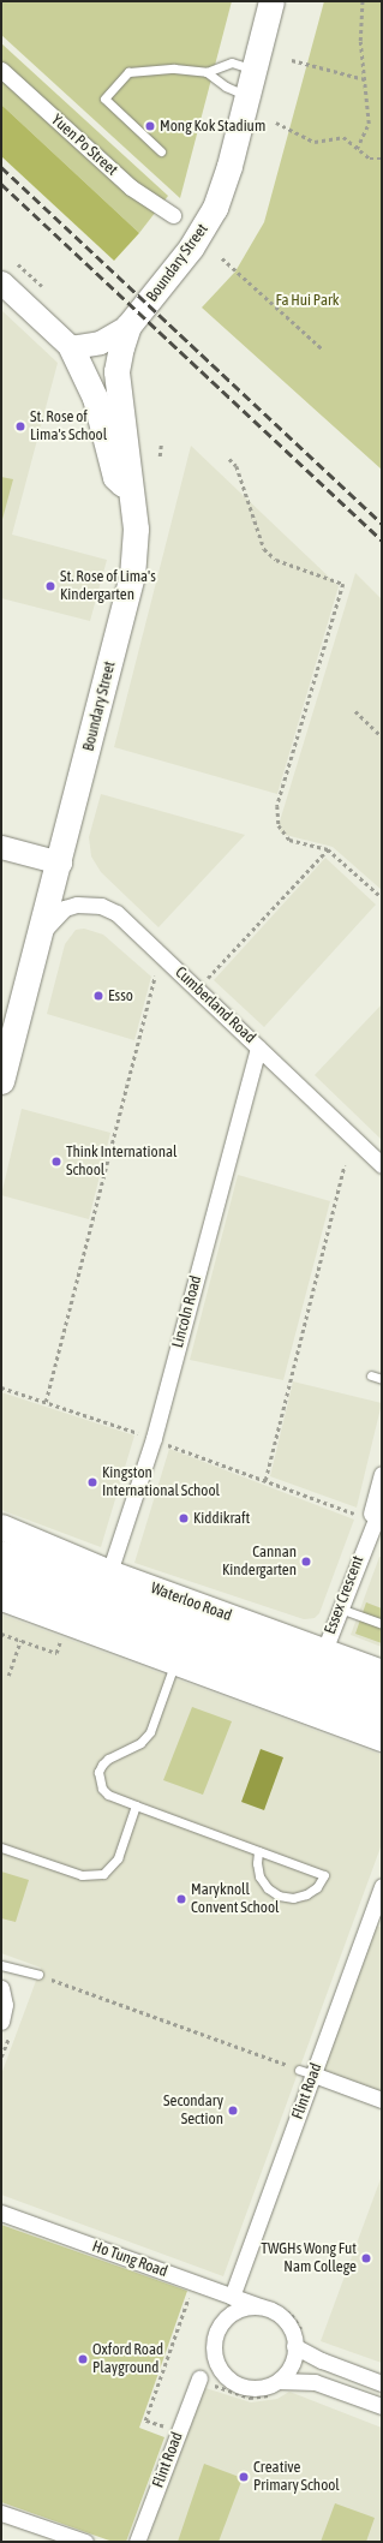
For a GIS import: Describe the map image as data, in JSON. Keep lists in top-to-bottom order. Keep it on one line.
{"streets":{"highway":["Waterloo Road"],"main road":["Boundary Street"],"street":["Yuen Po Street","Cumberland Road","Lincoln Road","Essex Crescent","Flint Road","Ho Tung Road"]},"crossings":[["Boundary Street","Cumberland Road"],["Cumberland Road","Lincoln Road"],["Lincoln Road","Waterloo Road"],["Essex Crescent","Waterloo Road"],["Flint Road","Ho Tung Road"]],"parks":["Fa Hui Park"],"places":["Mong Kok Stadium","St. Rose of Lima's School","St. Rose of Lima's Kindergarten","Esso","Think International School","Kingston International School","Kiddikraft","Cannan Kindergarten","Maryknoll Convent School","Secondary Section","TWGHs Wong Fut Nam College","Oxford Road Playground","Creative Primary School"]}
